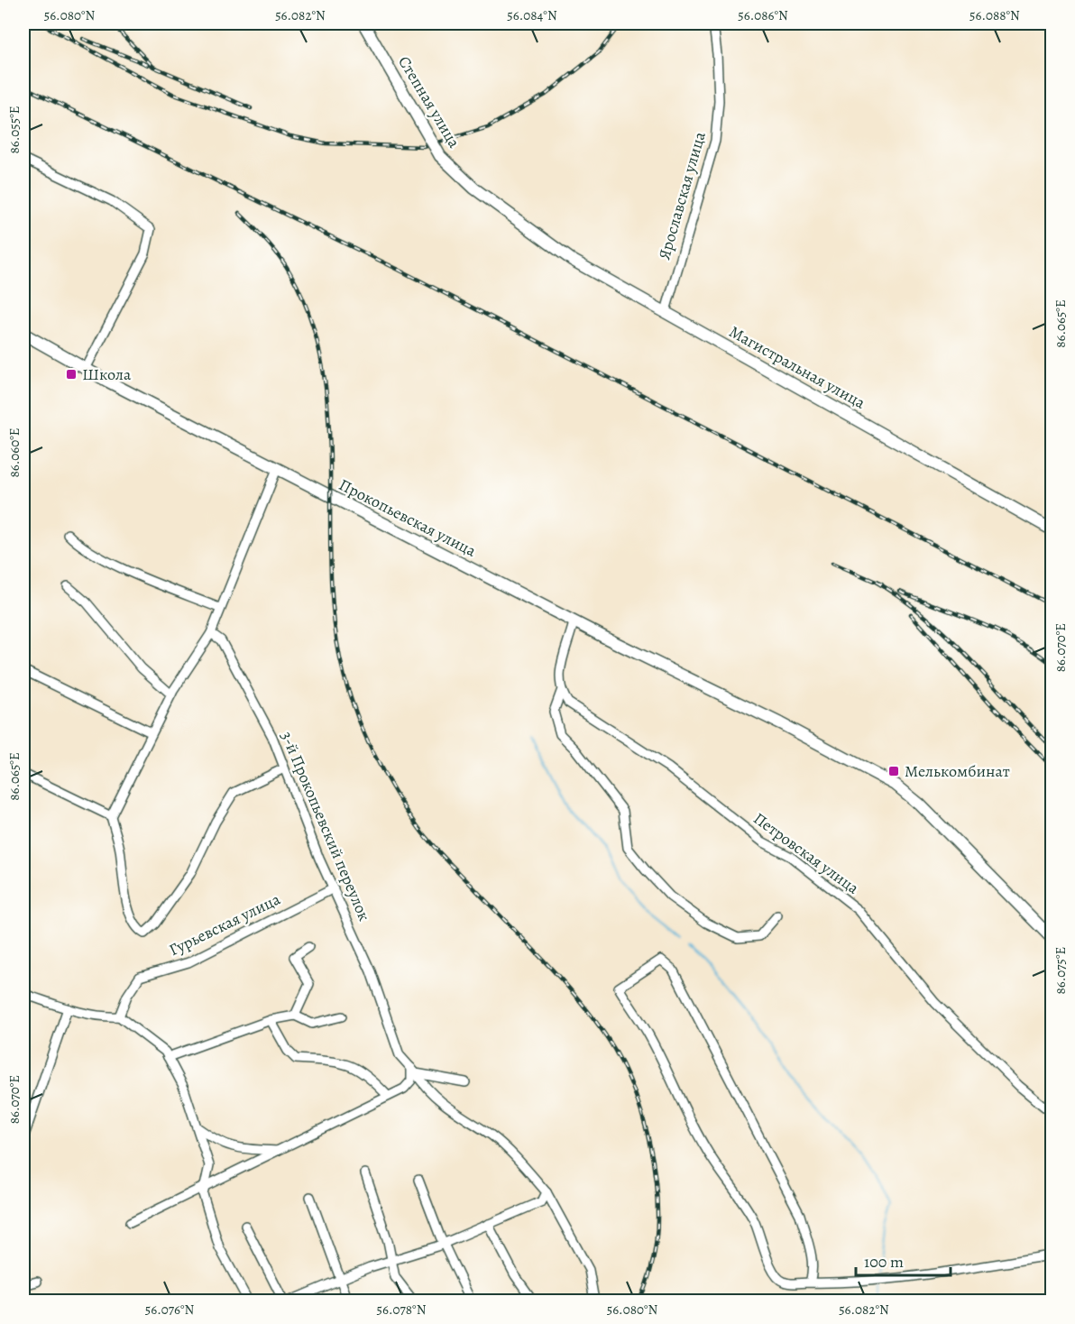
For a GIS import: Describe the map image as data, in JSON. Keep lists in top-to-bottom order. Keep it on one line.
{"streets":{"main road":["Степная улица","Магистральная улица","Прокопьевская улица"],"street":["Ярославская улица","3-й Прокопьевский переулок","Петровская улица","Гурьевская улица"]},"crossings":[["Степная улица","Магистральная улица"],["Ярославская улица","Магистральная улица"],["3-й Прокопьевский переулок","Гурьевская улица"]],"places":{"transit":["Школа","Мелькомбинат"]},"scale_bar":"100 m","coordinates":["56.080°N","56.082°N","56.084°N","56.086°N","56.088°N","86.055°E","86.065°E","86.060°E","86.070°E","86.075°E","56.076°N","56.078°N"]}
